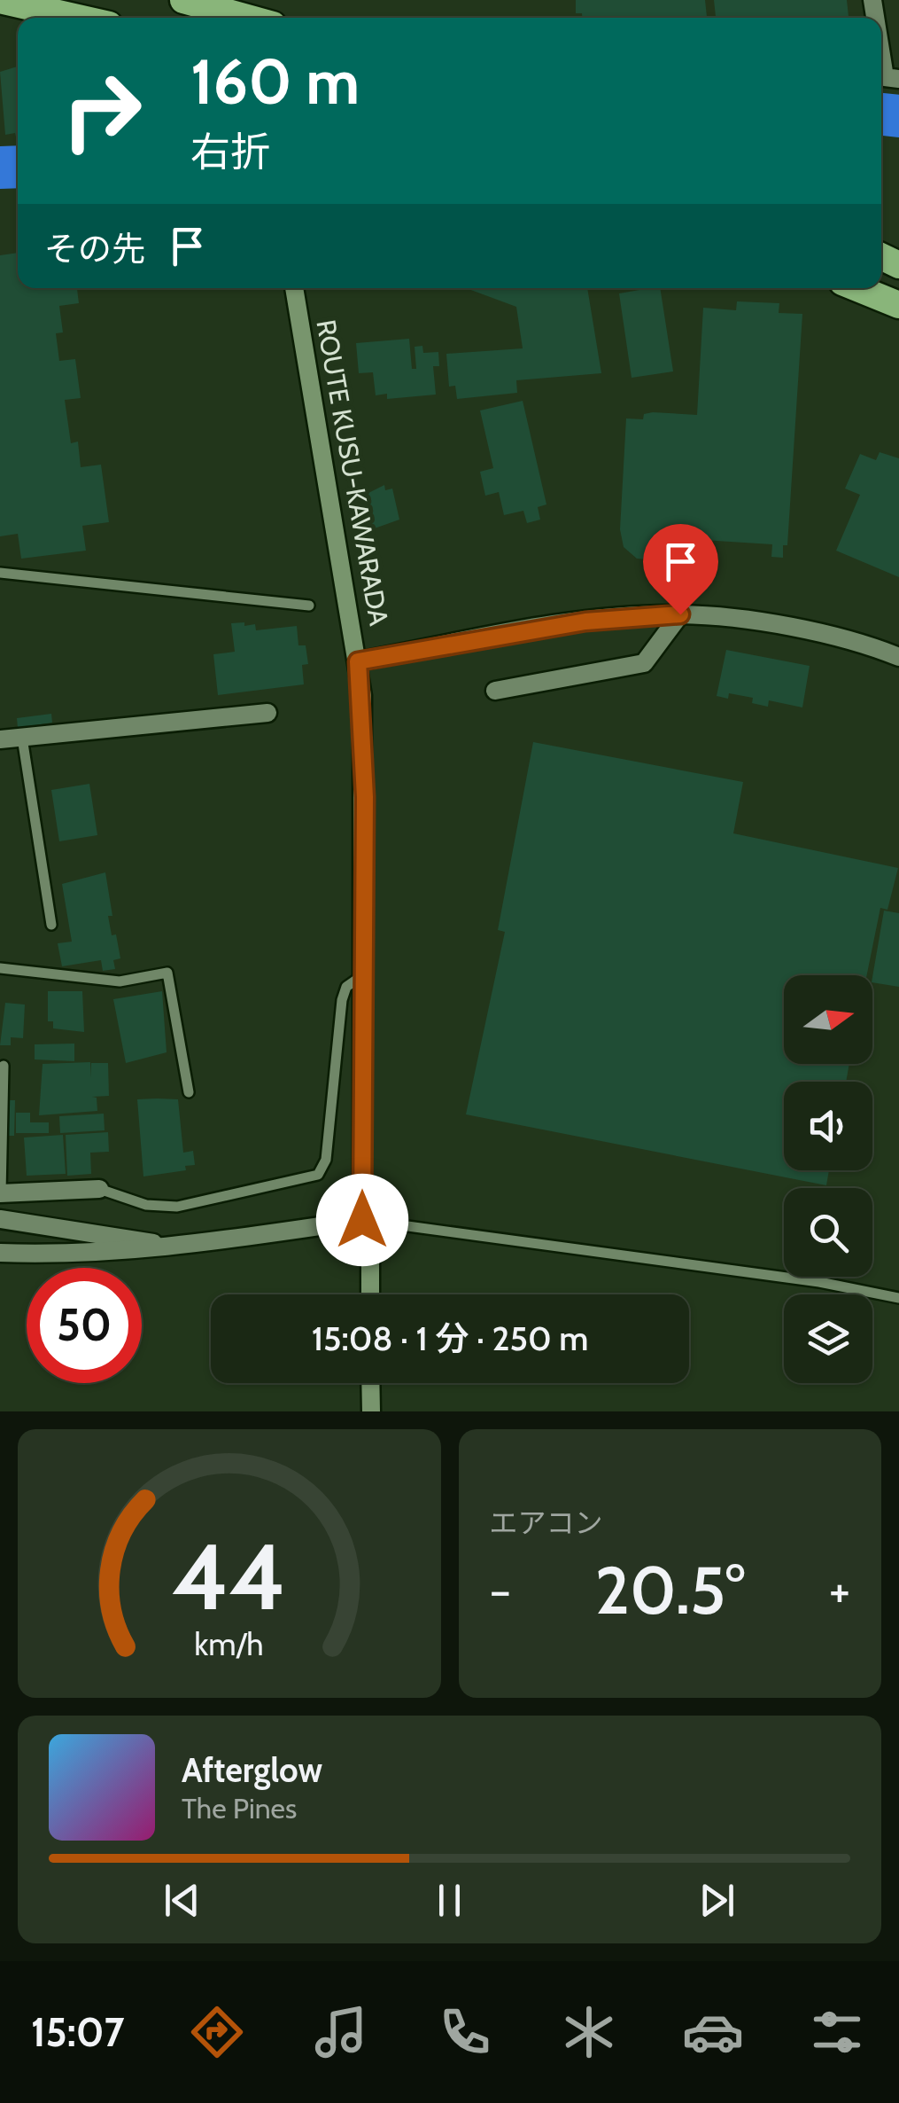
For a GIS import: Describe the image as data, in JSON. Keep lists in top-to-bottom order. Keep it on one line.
{"streets":{"main road":["ROUTE KUSU-KAWARADA"]},"north":"right","page":{"turn":["160 m","右折"],"then":"その先","limit":"50","trip":"15:08 · 1 分 · 250 m","tile":"エアコン","heat":["−","20.5°","+"],"song":["Afterglow","The Pines"],"tabs":"15:07","gauge":["44","km/h"]}}
